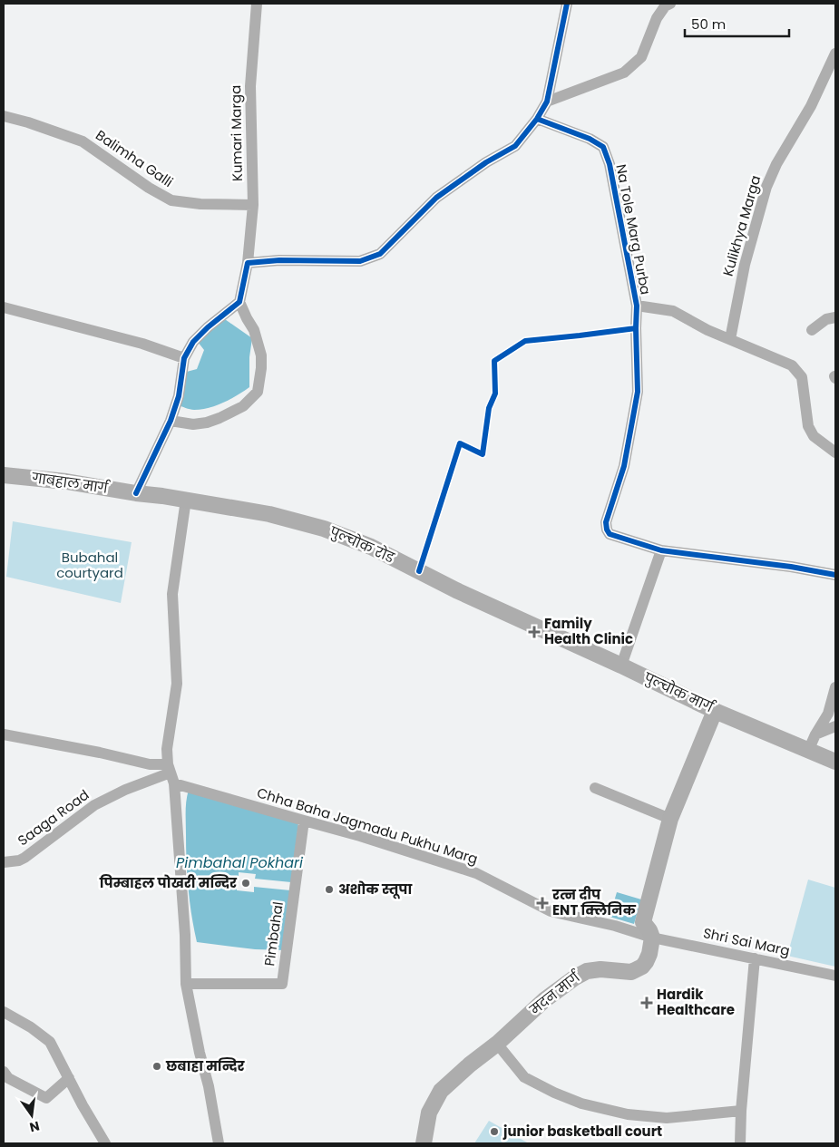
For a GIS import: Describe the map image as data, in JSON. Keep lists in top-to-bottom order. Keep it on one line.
{"streets":{"main road":["गाबहाल मार्ग","पुल्चोक रोड","पुल्चोक मार्ग","मदन मार्ग"],"street":["Kumari Marga","Balimha Galli","Kulikhya Marga","Na Tole Marg Purba","Saaga Road","Chha Baha Jagmadu Pukhu Marg","Pimbahal","Shri Sai Marg"]},"crossings":[["Kumari Marga","Balimha Galli"],["गाबहाल मार्ग","पुल्चोक रोड"],["पुल्चोक रोड","पुल्चोक मार्ग"],["Saaga Road","Chha Baha Jagmadu Pukhu Marg"],["Chha Baha Jagmadu Pukhu Marg","Pimbahal"],["Chha Baha Jagmadu Pukhu Marg","Shri Sai Marg"],["Chha Baha Jagmadu Pukhu Marg","मदन मार्ग"],["Shri Sai Marg","मदन मार्ग"]],"water":["Pimbahal Pokhari"],"parks":["Bubahal courtyard"],"places":{"health":["Family Health Clinic","रत्न दीप ENT क्लिनिक","Hardik Healthcare"],"other":["पिम्बाहल पोखरी मन्दिर","अशोक स्तूपा","छबाहा मन्दिर","junior basketball court"]},"scale_bar":"50 m","north":"bottom"}
